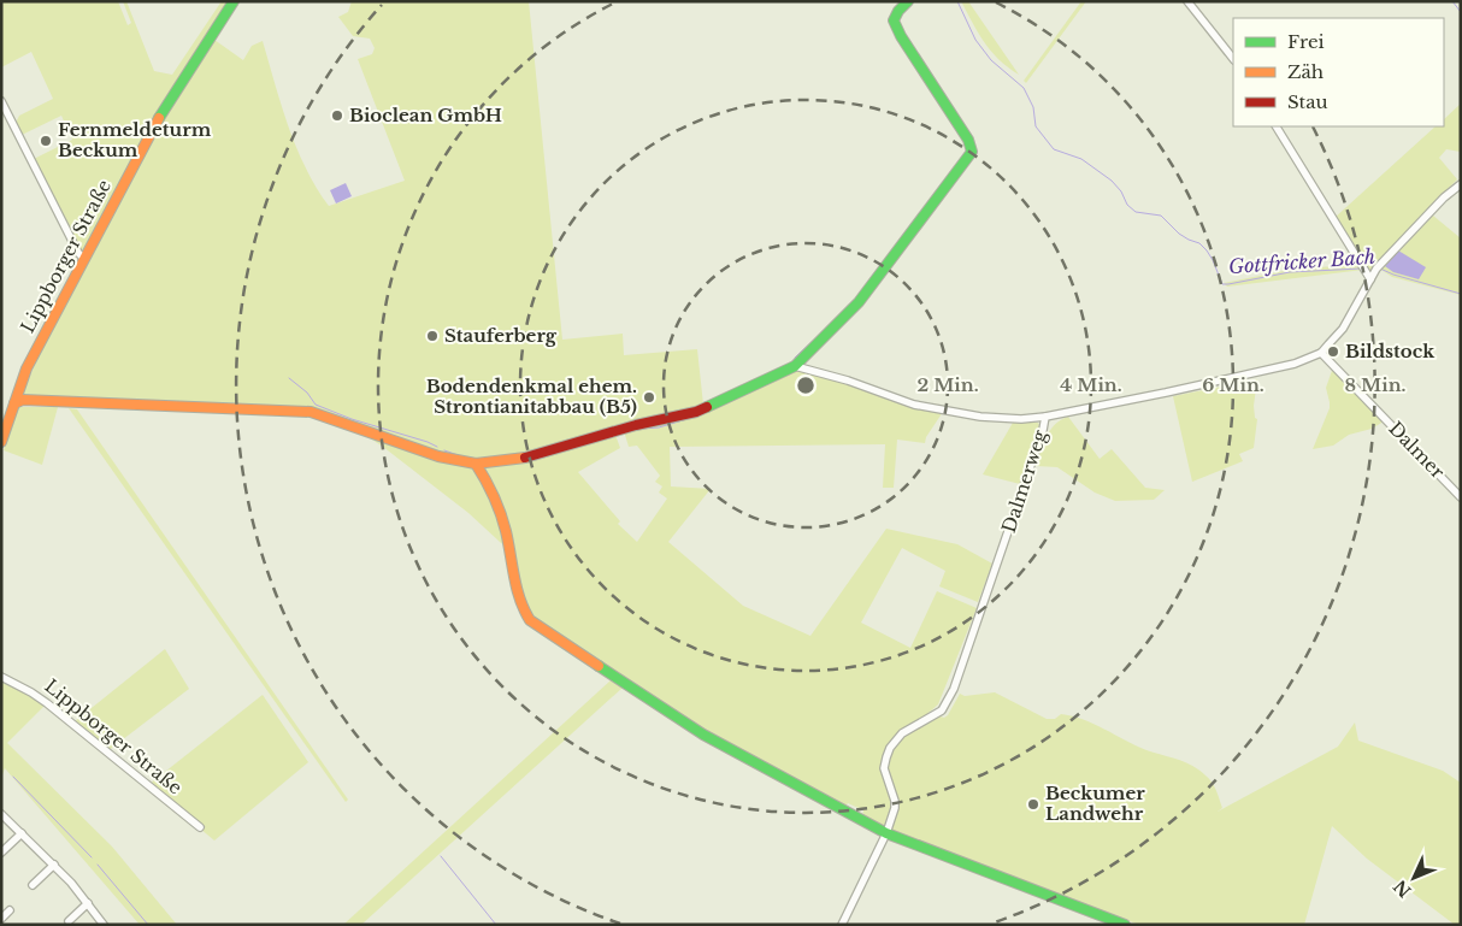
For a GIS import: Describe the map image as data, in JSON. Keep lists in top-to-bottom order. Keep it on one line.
{"streets":{"street":["Lippborger Straße","Dalmer","Dalmerweg"]},"crossings":[["Dalmer","Dalmerweg"]],"water":["Gottfricker Bach"],"places":["Bioclean GmbH","Fernmeldeturm Beckum","Stauferberg","Bildstock","Bodendenkmal ehem. Strontianitabbau (B5)","Beckumer Landwehr"],"legend":["Frei","Zäh","Stau"],"north":"bottom left","rings":["2 Min.","4 Min.","6 Min.","8 Min."]}
